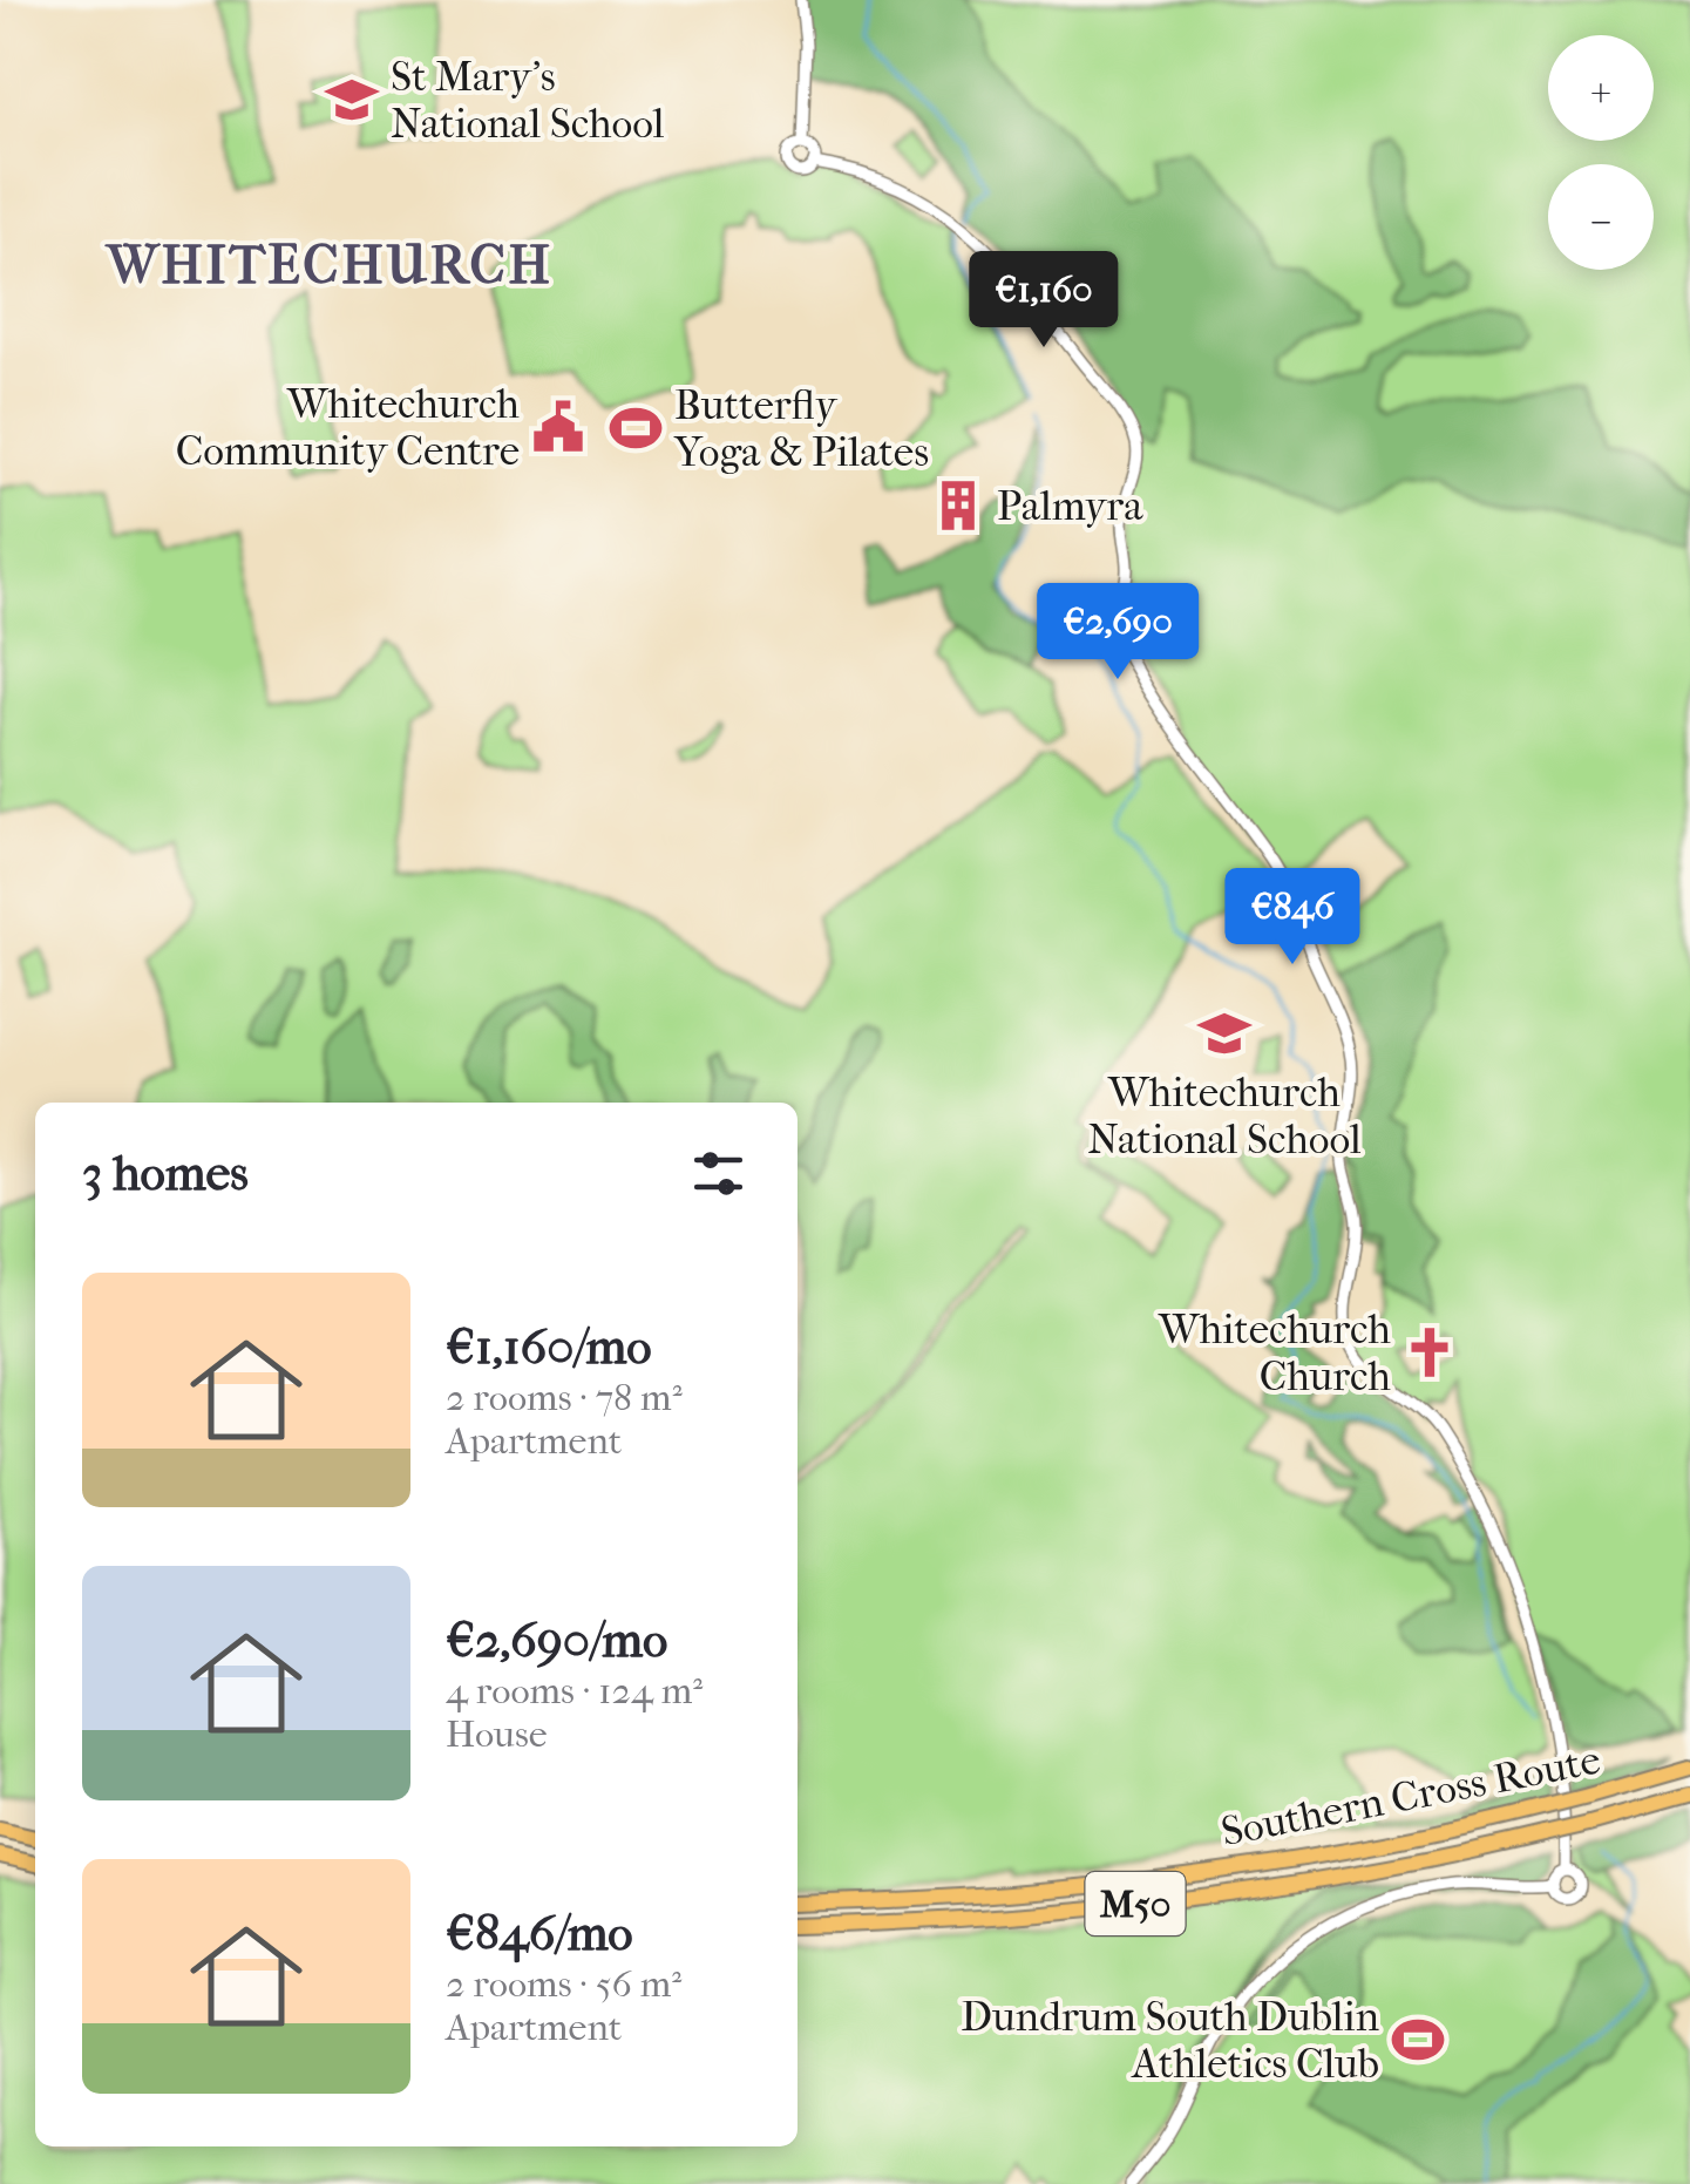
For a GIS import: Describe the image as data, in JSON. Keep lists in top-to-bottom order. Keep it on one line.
{"streets":{"highway":["Southern Cross Route","M50"]},"districts":["WHITECHURCH"],"places":{"school or university":["St Mary's National School","Whitechurch National School"],"public building":["Whitechurch Community Centre"],"sports":["Butterfly Yoga & Pilates","Dundrum South Dublin Athletics Club"],"building":["Palmyra"],"church":["Whitechurch Church"]},"page":{"map_buttons":["+","−"],"price":["€1,160","€2,690","€846"],"heading":"3 homes","list":[{"name":"€1,160/mo","note":"2 rooms · 78 m² · Apartment"},{"name":"€2,690/mo","note":"4 rooms · 124 m² · House"},{"name":"€846/mo","note":"2 rooms · 56 m² · Apartment"}]}}
